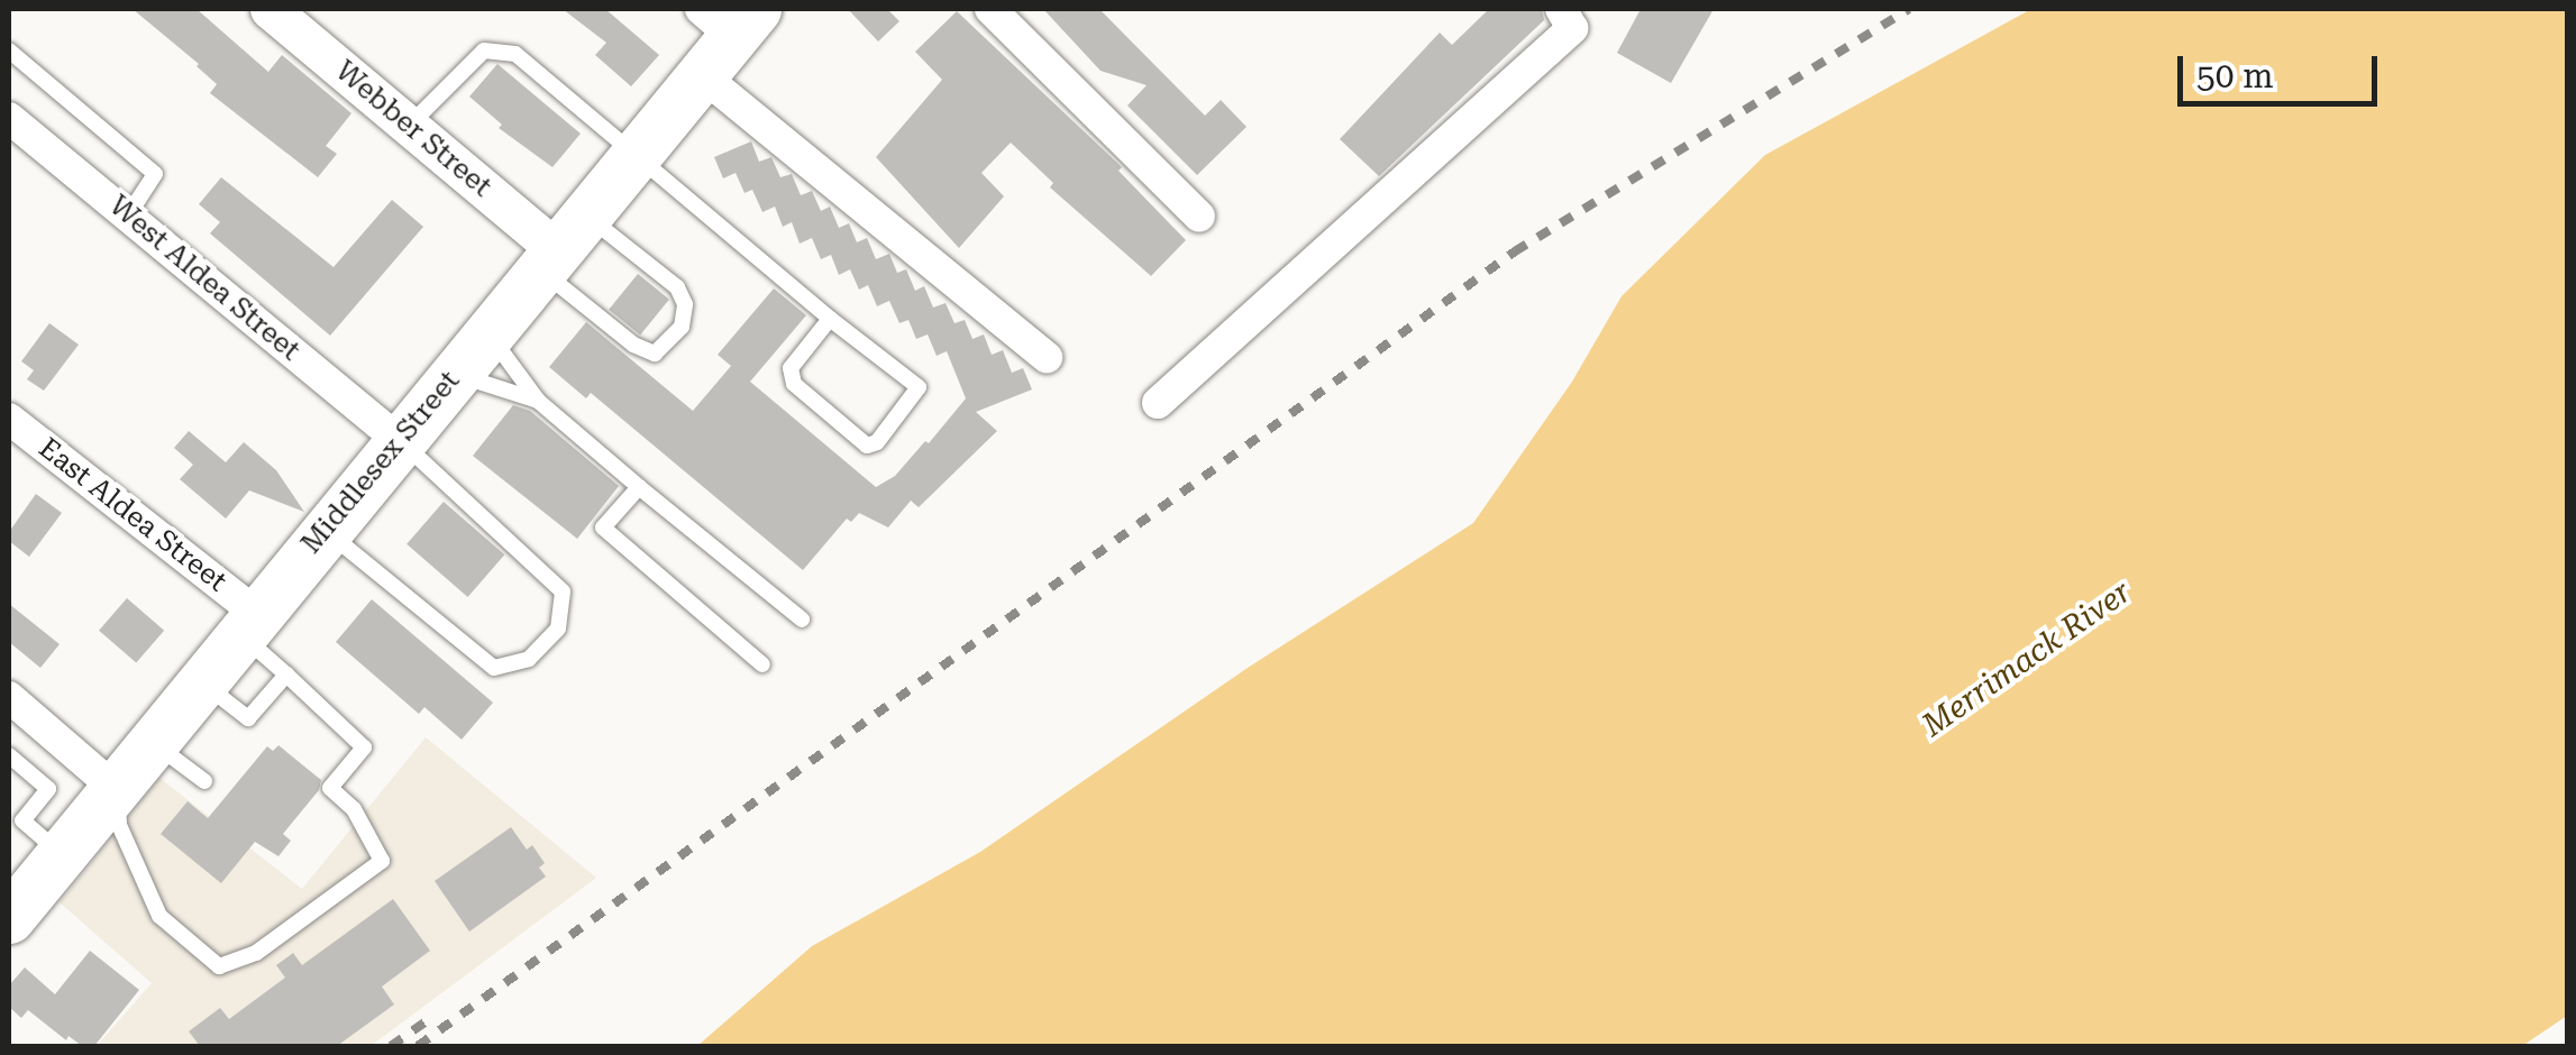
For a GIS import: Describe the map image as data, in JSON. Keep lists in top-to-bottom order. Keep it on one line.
{"streets":{"main road":["Middlesex Street"],"street":["Webber Street","West Aldea Street","East Aldea Street"]},"crossings":[["Webber Street","Middlesex Street"],["West Aldea Street","Middlesex Street"],["Middlesex Street","East Aldea Street"]],"water":["Merrimack River"],"scale_bar":"50 m"}
